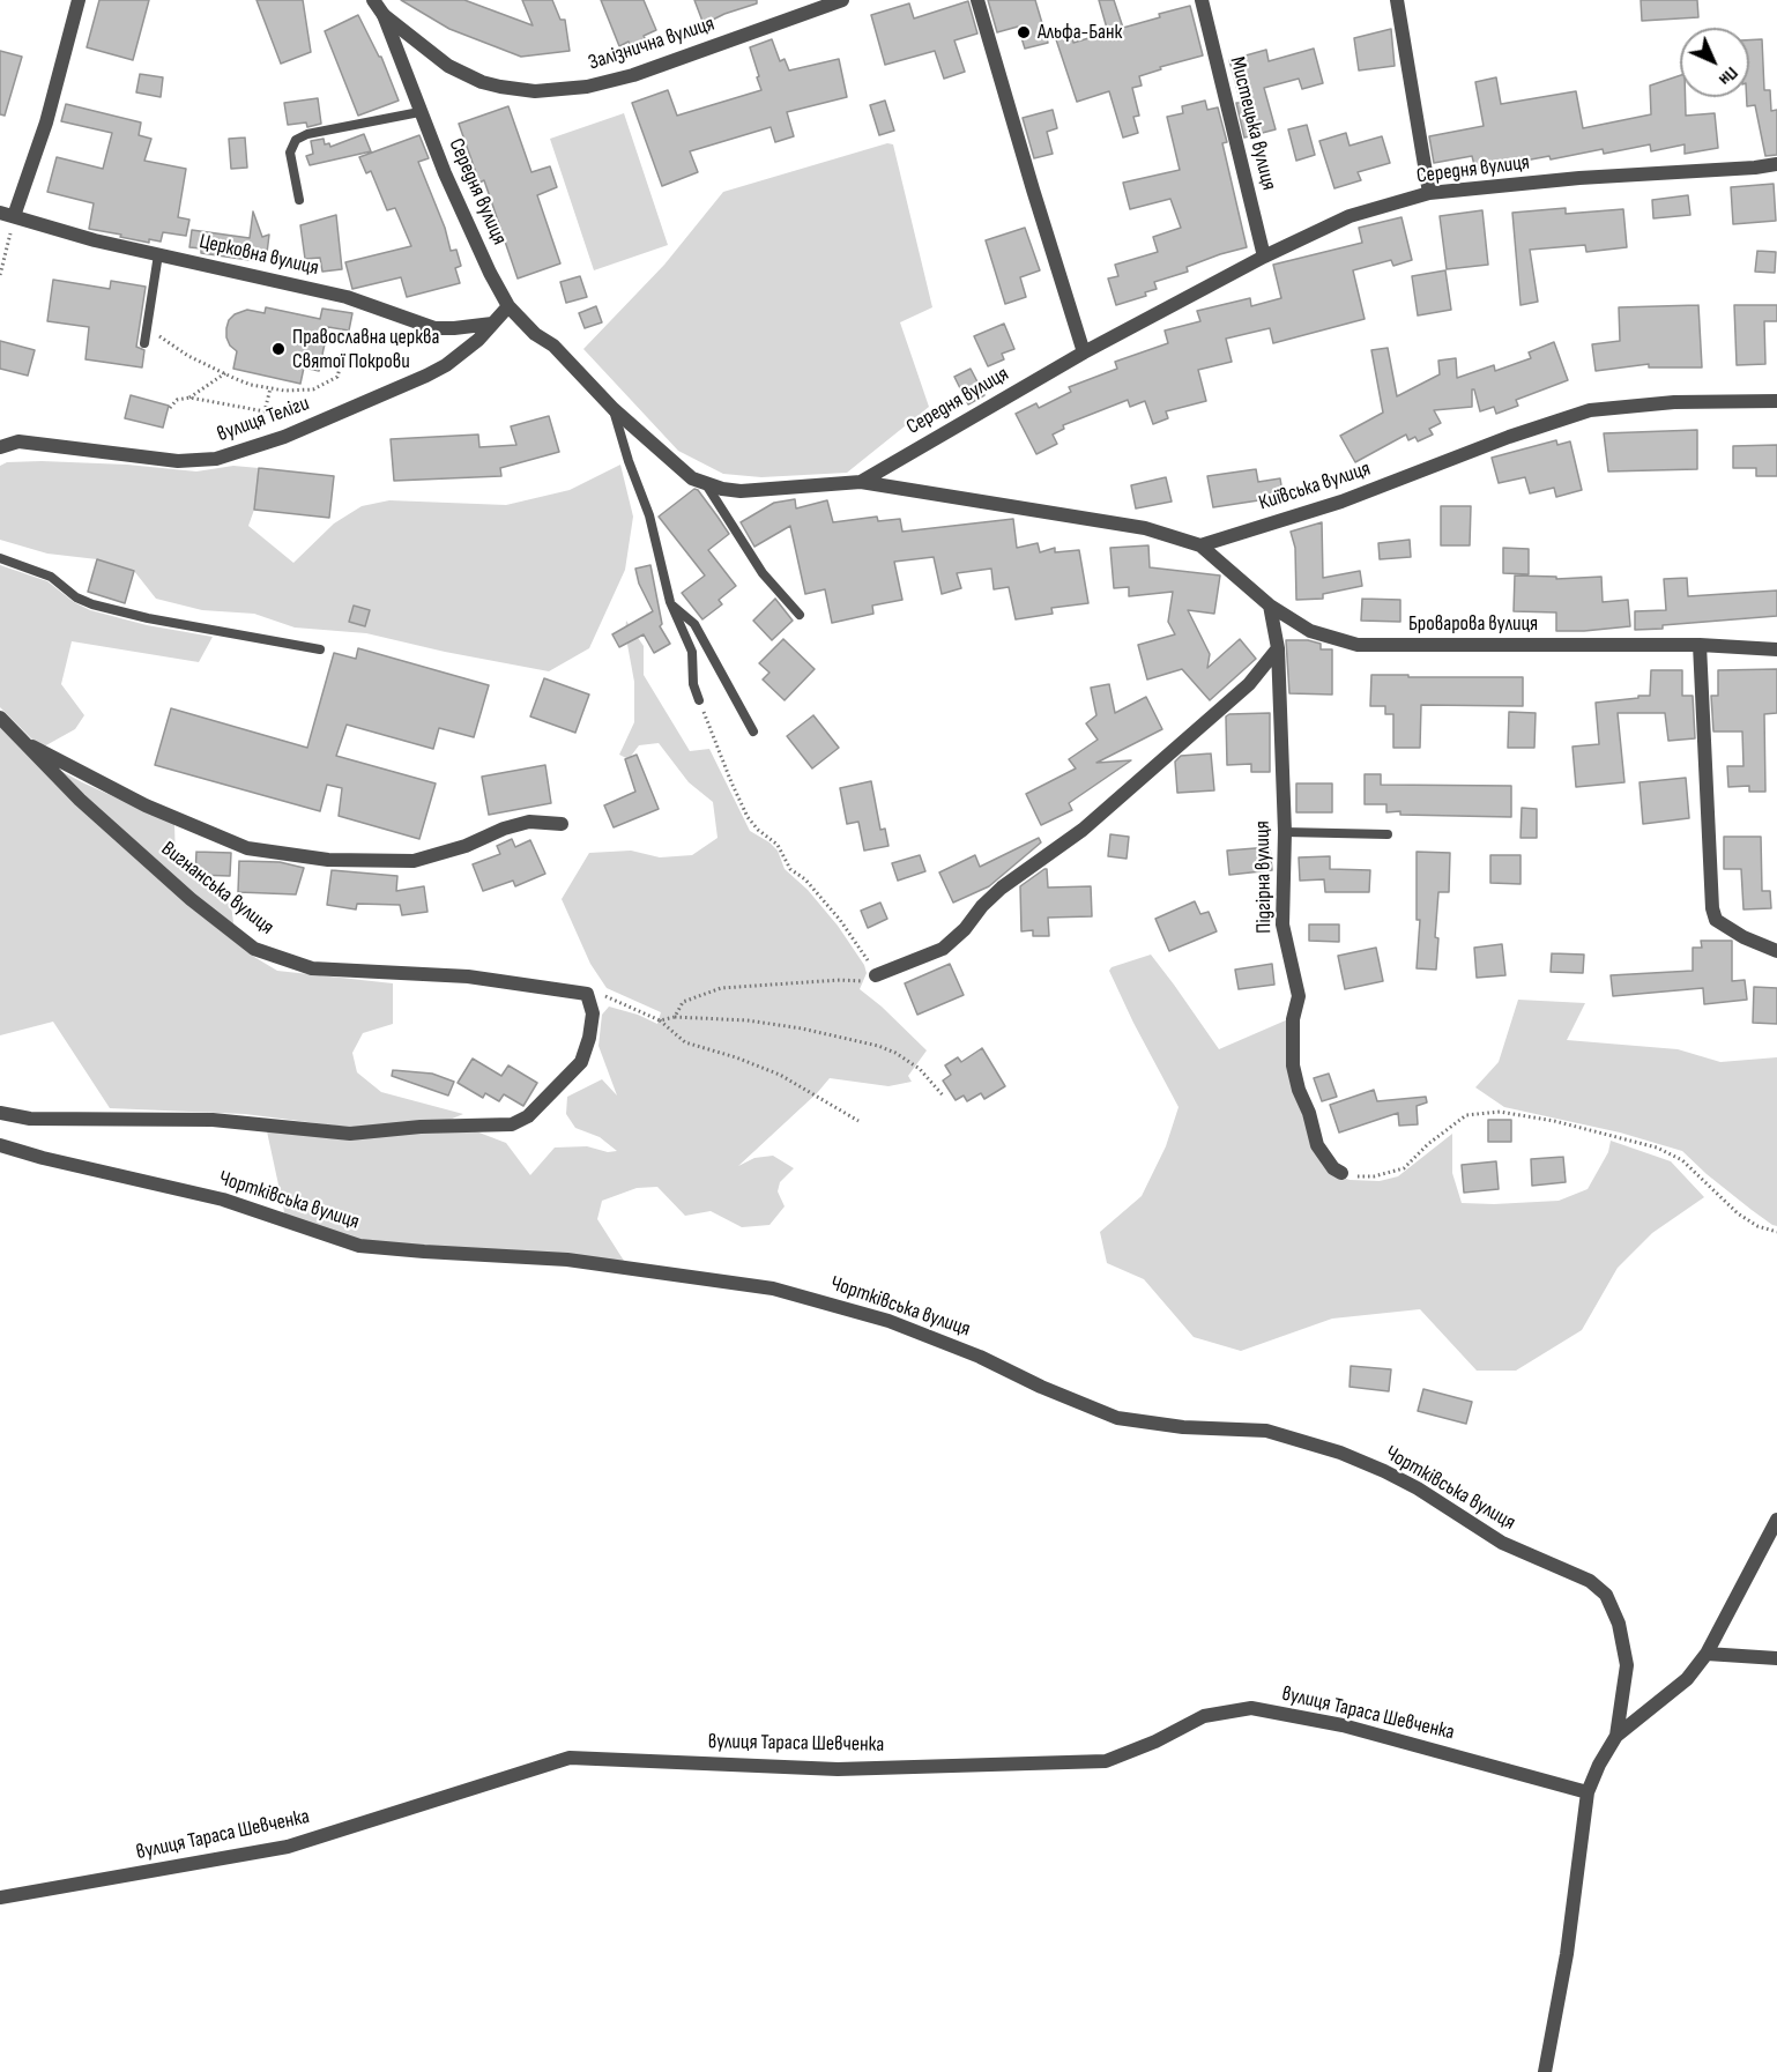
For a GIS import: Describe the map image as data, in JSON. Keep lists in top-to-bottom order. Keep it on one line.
{"streets":{"street":["Залізнична вулиця","Мистецька вулиця","Середня вулиця","Церковна вулиця","вулиця Теліги","Київська вулиця","Броварова вулиця","Підгірна вулиця","Вигнанська вулиця","Чортківська вулиця","вулиця Тараса Шевченка"]},"crossings":[["Залізнична вулиця","Середня вулиця"],["Мистецька вулиця","Середня вулиця"],["Середня вулиця","вулиця Теліги"],["Церковна вулиця","вулиця Теліги"],["Київська вулиця","Броварова вулиця"],["Броварова вулиця","Підгірна вулиця"]],"places":["Альфа-Банк","Православна церква Святої Покрови"],"north":"bottom right"}
